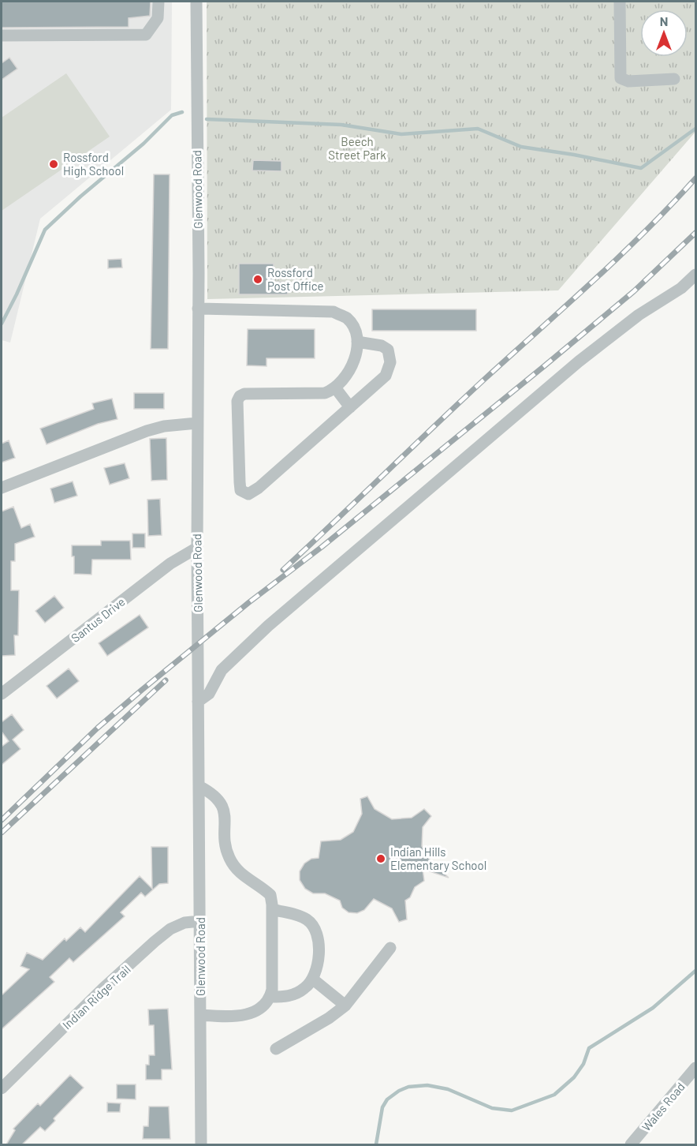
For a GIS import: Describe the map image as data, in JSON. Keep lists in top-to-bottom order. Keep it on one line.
{"streets":{"street":["Glenwood Road","Santus Drive","Indian Ridge Trail","Wales Road"]},"crossings":[["Glenwood Road","Santus Drive"],["Glenwood Road","Indian Ridge Trail"]],"parks":["Beech Street Park"],"places":["Rossford High School","Rossford Post Office","Indian Hills Elementary School"],"north":"top"}
